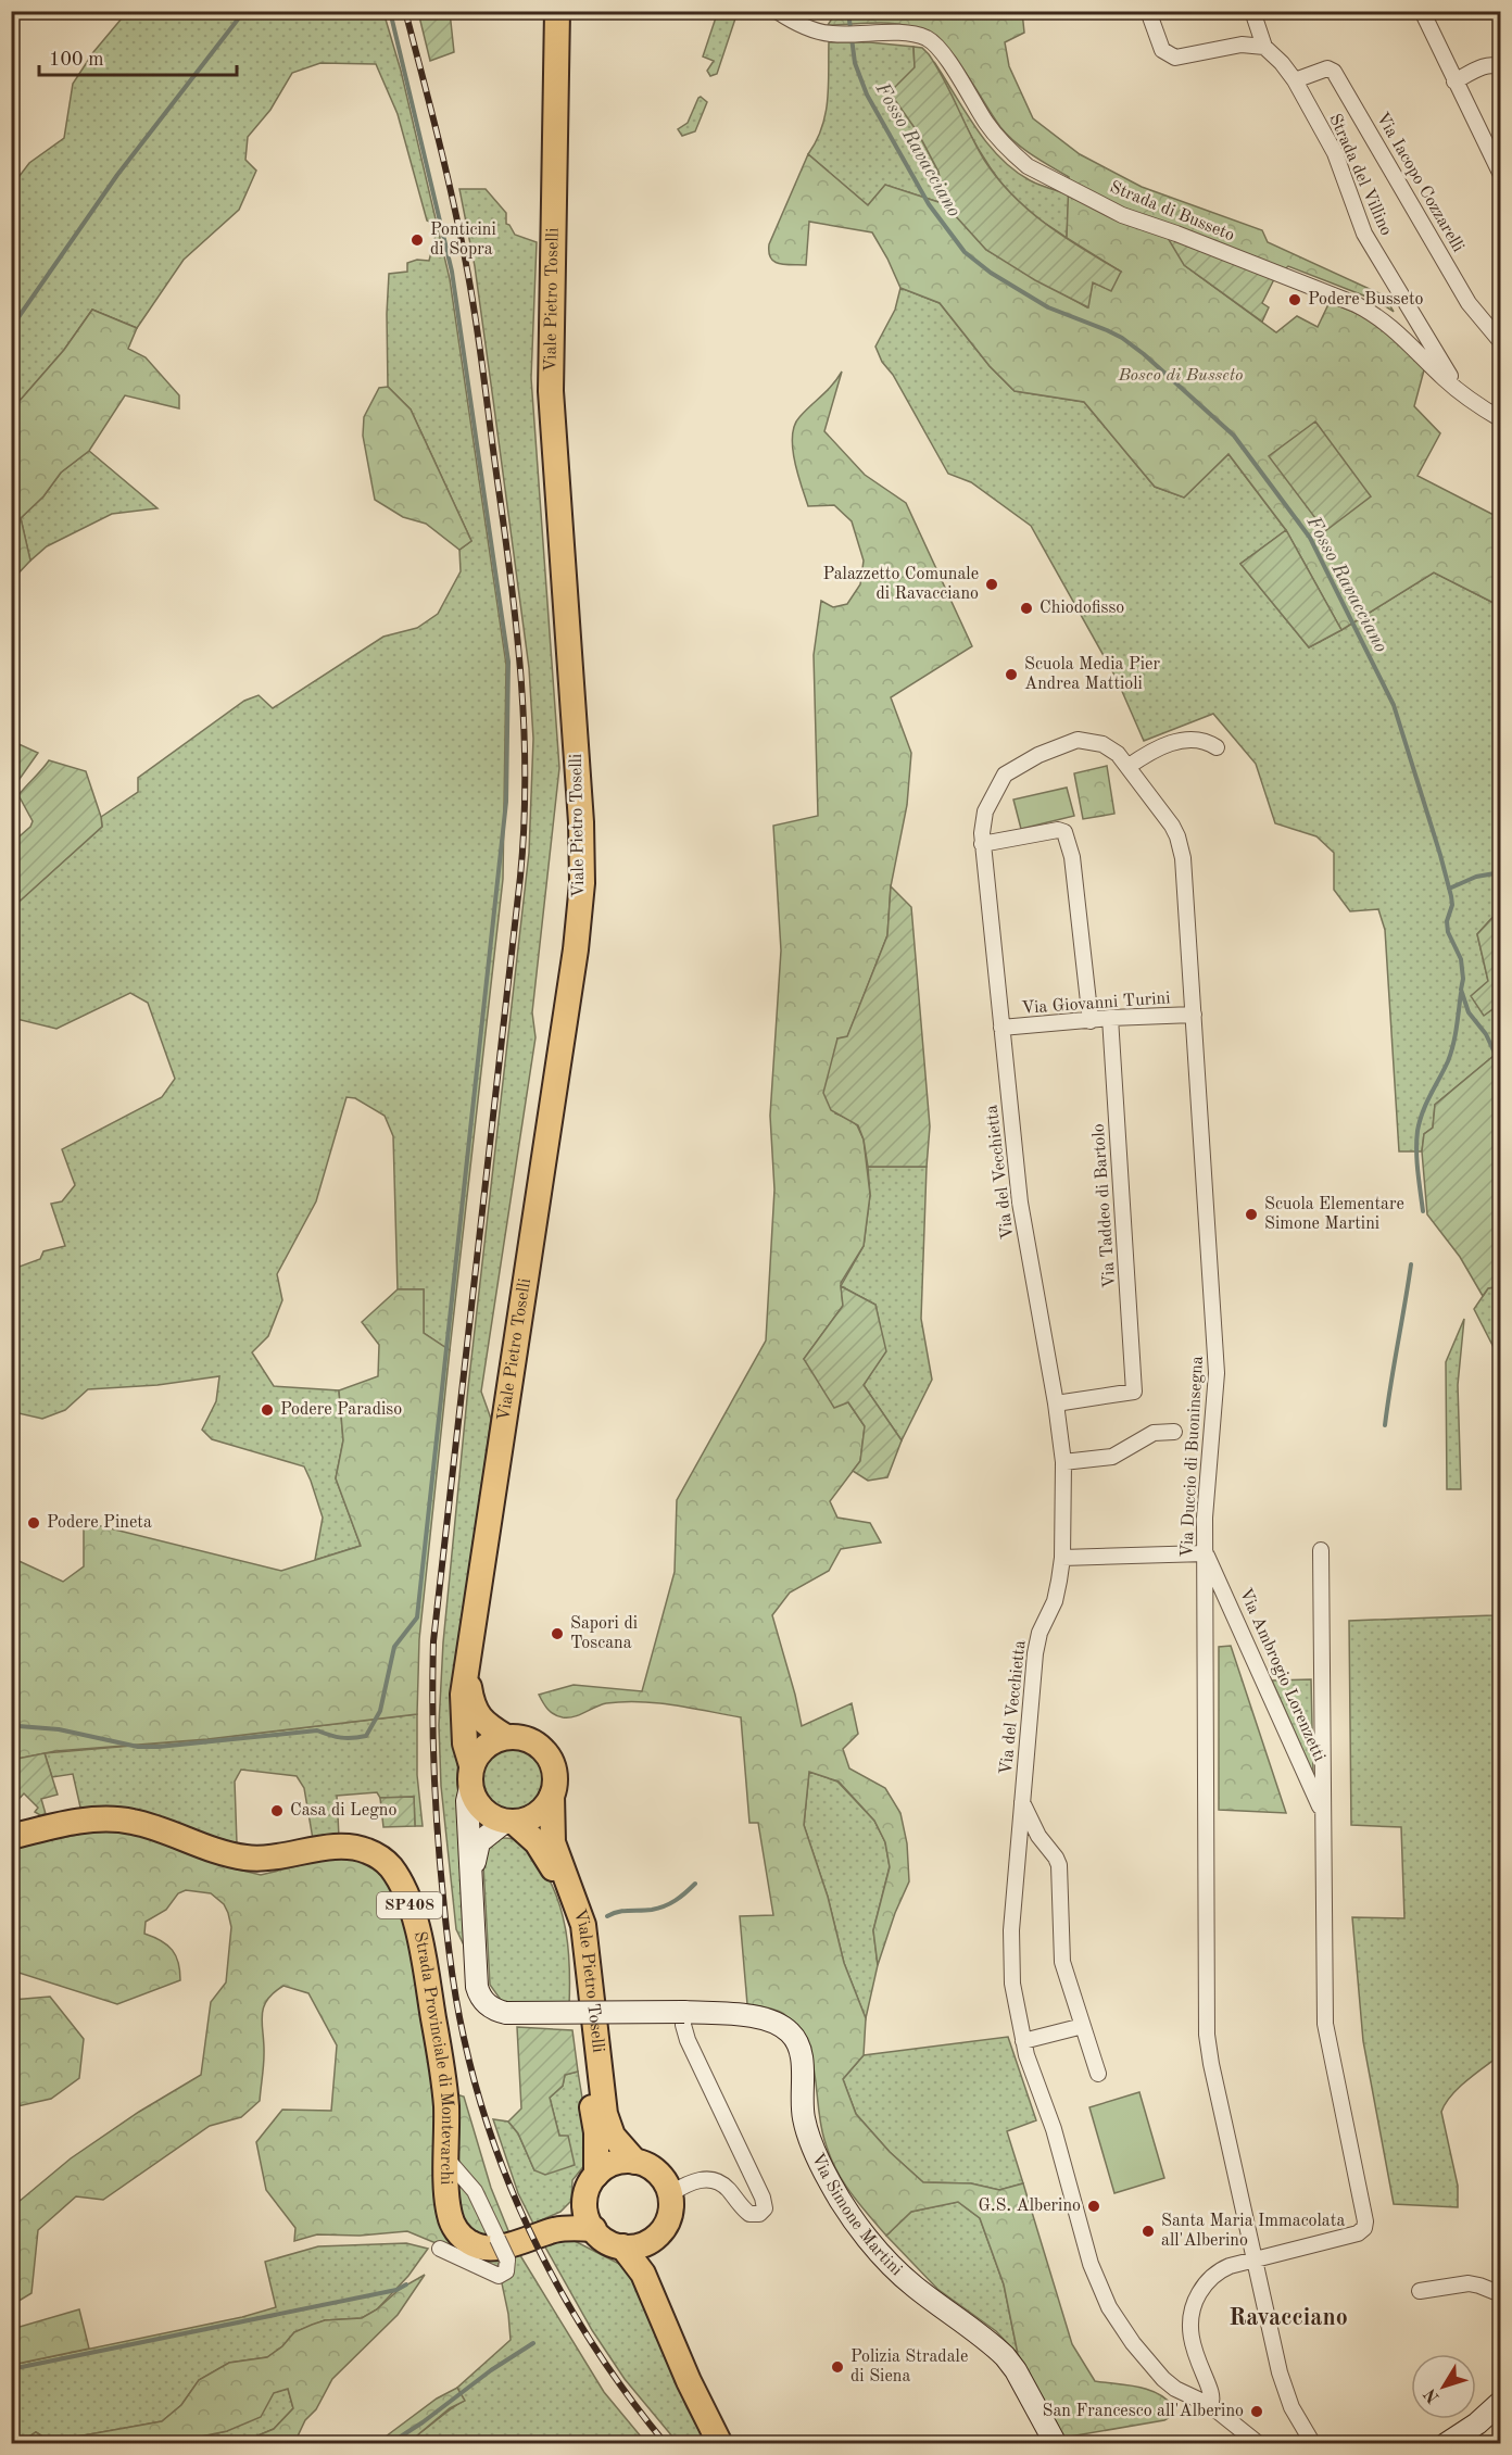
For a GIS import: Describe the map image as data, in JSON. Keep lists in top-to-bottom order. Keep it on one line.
{"streets":{"main road":["Viale Pietro Toselli","SP408","Strada Provinciale di Montevarchi"],"street":["Strada del Villino","Via Iacopo Cozzarelli","Strada di Busseto","Via Giovanni Turini","Via del Vecchietta","Via Taddeo di Bartolo","Via Duccio di Buoninsegna","Via Ambrogio Lorenzetti","Via Simone Martini"]},"crossings":[["Strada del Villino","Via Iacopo Cozzarelli"],["Strada del Villino","Strada di Busseto"],["Viale Pietro Toselli","Strada Provinciale di Montevarchi"],["Viale Pietro Toselli","Via Simone Martini"],["Via Giovanni Turini","Via del Vecchietta"],["Via Giovanni Turini","Via Taddeo di Bartolo"],["Via Giovanni Turini","Via Duccio di Buoninsegna"],["Via del Vecchietta","Via Taddeo di Bartolo"],["Via del Vecchietta","Via Duccio di Buoninsegna"],["Via Duccio di Buoninsegna","Via Ambrogio Lorenzetti"]],"districts":["Ravacciano"],"water":["Fosso Ravacciano"],"parks":["Bosco di Busseto"],"places":["Ponticini di Sopra","Podere Busseto","Palazzetto Comunale di Ravacciano","Chiodofisso","Scuola Media Pier Andrea Mattioli","Scuola Elementare Simone Martini","Podere Paradiso","Podere Pineta","Sapori di Toscana","Casa di Legno","G.S. Alberino","Santa Maria Immacolata all'Alberino","Polizia Stradale di Siena","San Francesco all'Alberino"],"scale_bar":"100 m","north":"bottom left"}
